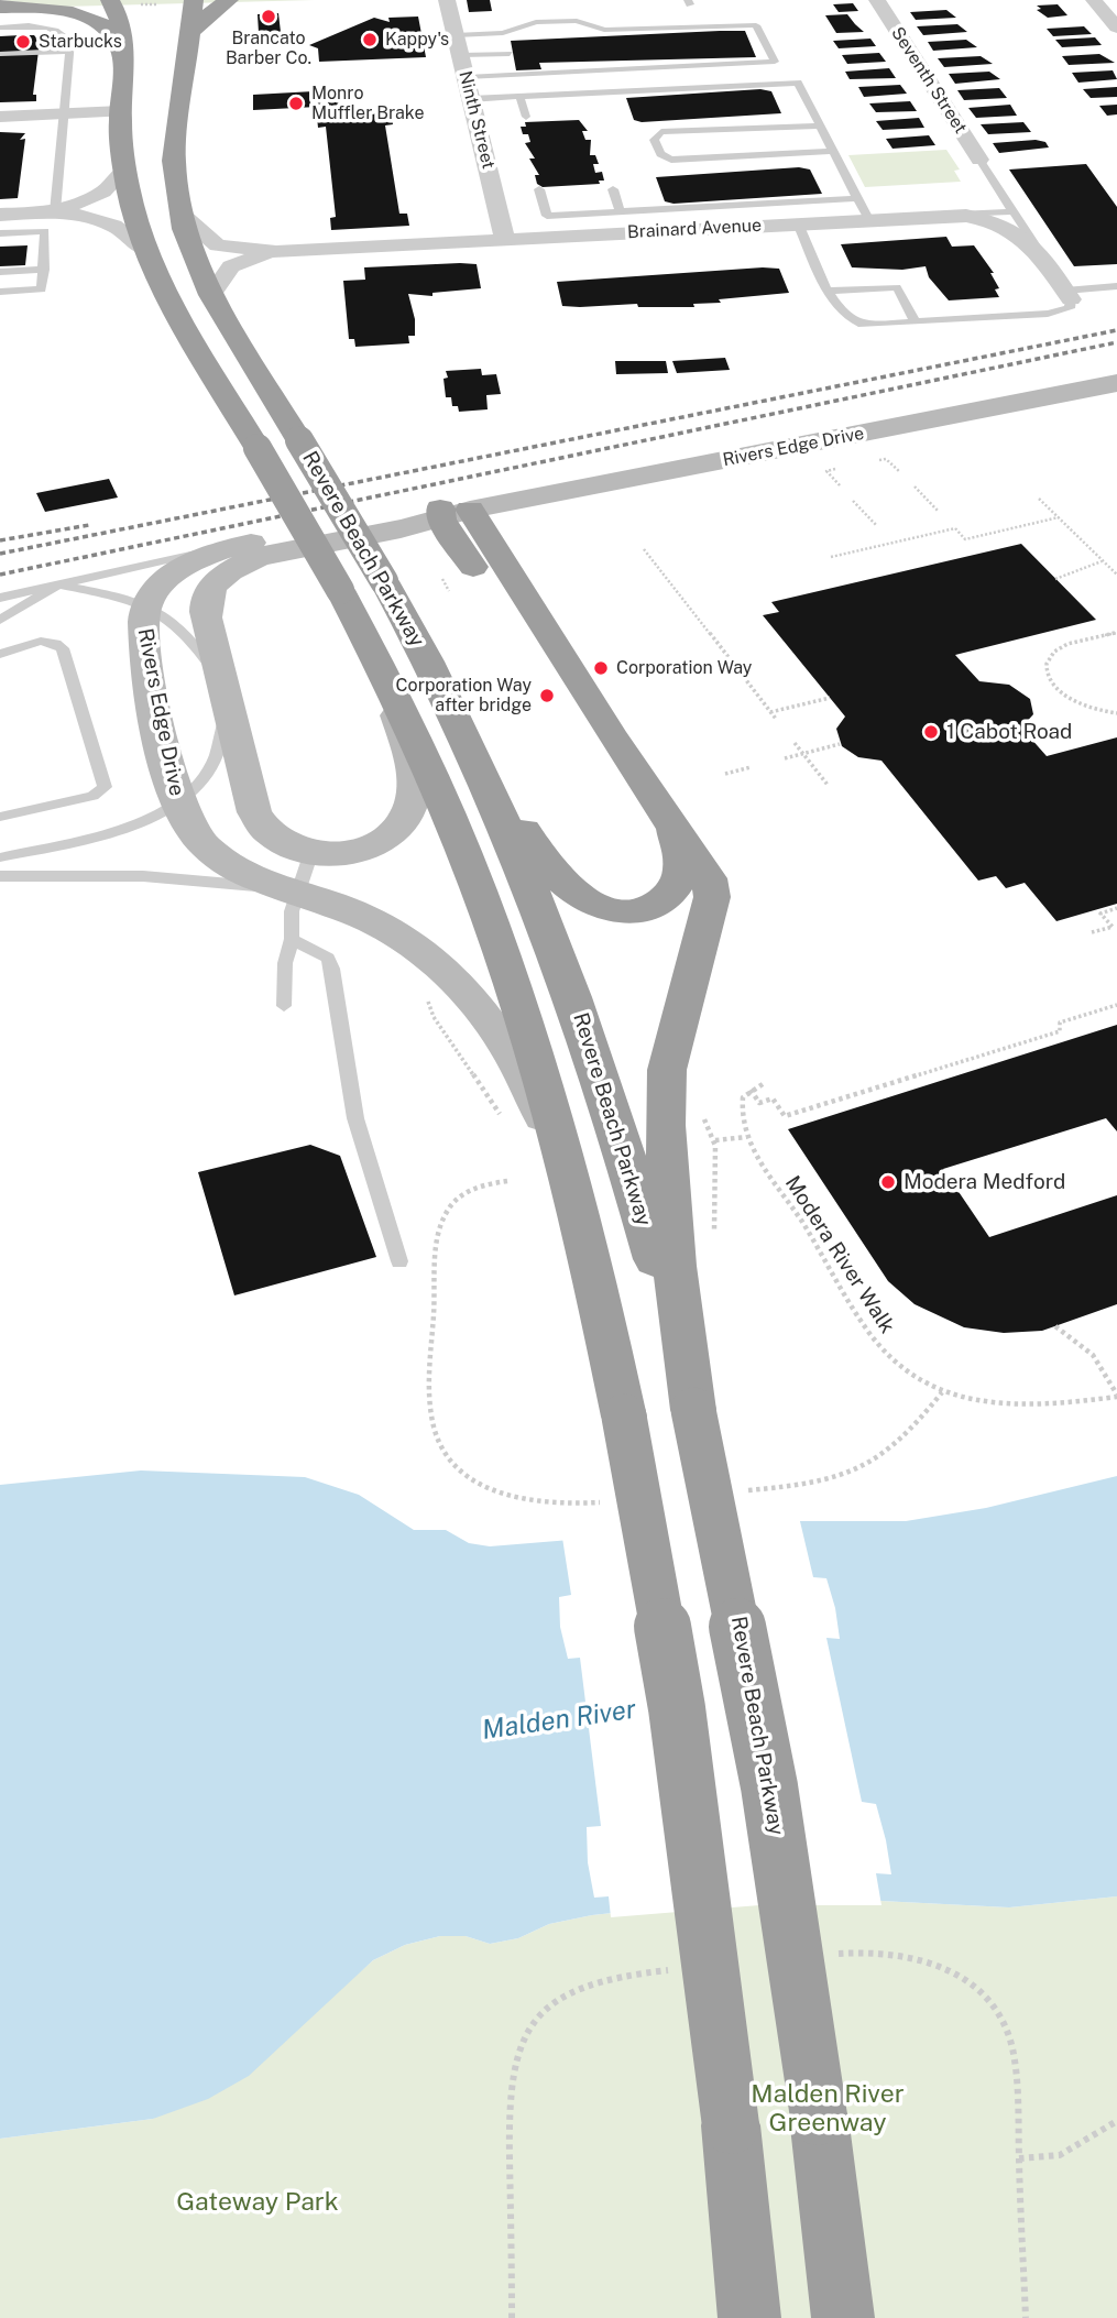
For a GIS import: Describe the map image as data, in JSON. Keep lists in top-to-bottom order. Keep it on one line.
{"streets":{"highway":["Revere Beach Parkway"],"main road":["Rivers Edge Drive"],"street":["Seventh Street","Ninth Street","Brainard Avenue"],"path":["Modera River Walk"]},"crossings":[["Ninth Street","Brainard Avenue"],["Rivers Edge Drive","Revere Beach Parkway"]],"water":["Malden River"],"parks":["Malden River Greenway","Gateway Park"],"places":["Brancato Barber Co.","Kappy's","Starbucks","Monro Muffler Brake","Corporation Way","Corporation Way after bridge","1 Cabot Road","Modera Medford"]}
